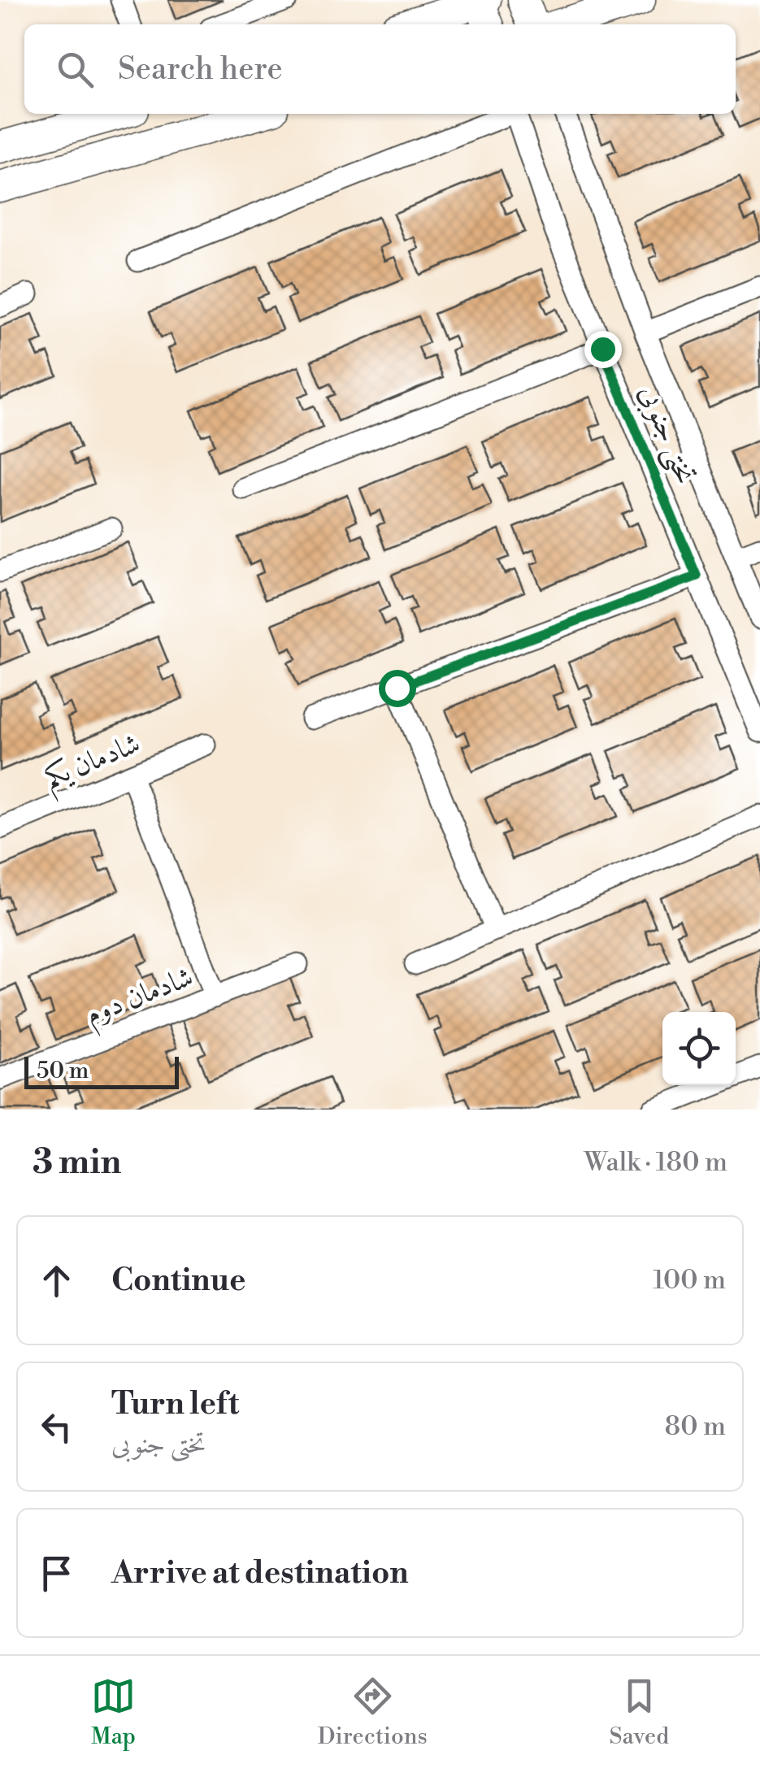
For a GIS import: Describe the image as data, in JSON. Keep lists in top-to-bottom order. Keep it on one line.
{"streets":{"street":["تختی جنوبی","شادمان یکم","شادمان دوم"]},"scale_bar":"50 m","page":{"search":"Search here","scale":"50 m","heading":["3 min","Walk · 180 m"],"list":[["Continue","100 m"],["Turn left","تختی جنوبی","80 m"],"Arrive at destination"],"nav":["Map","Directions","Saved"]}}
